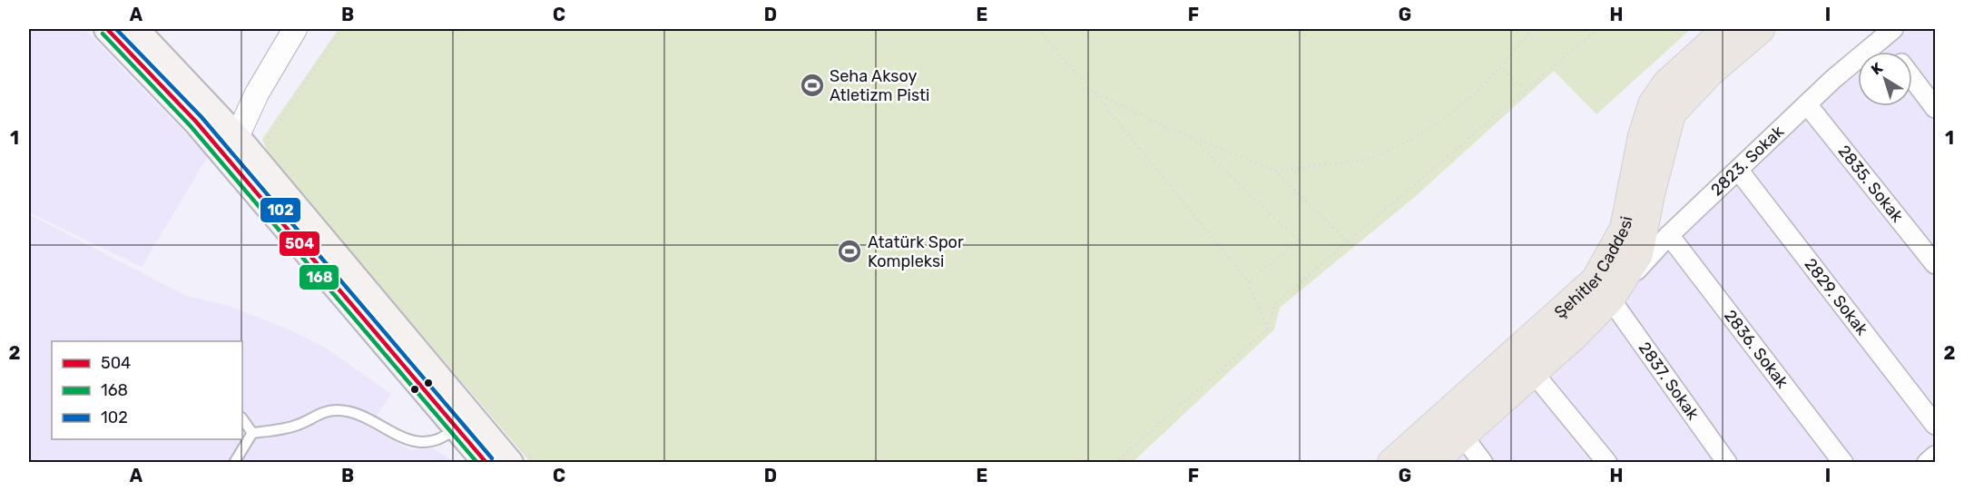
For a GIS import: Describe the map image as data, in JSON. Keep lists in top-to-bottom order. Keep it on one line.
{"streets":{"main road":["Şehitler Caddesi"],"street":["2823. Sokak","2835. Sokak","2829. Sokak","2836. Sokak","2837. Sokak"]},"crossings":[["2823. Sokak","2835. Sokak"],["2823. Sokak","Şehitler Caddesi"],["2823. Sokak","2829. Sokak"],["2823. Sokak","2836. Sokak"],["2823. Sokak","2837. Sokak"],["Şehitler Caddesi","2837. Sokak"]],"places":{"sports":["Seha Aksoy Atletizm Pisti","Atatürk Spor Kompleksi"]},"lines":["transit line 504","transit line 102","transit line 168"],"legend":["504","168","102"],"north":"top left","grid":{"columns":["A","B","C","D","E","F","G","H","I"],"rows":["1","2"]}}
